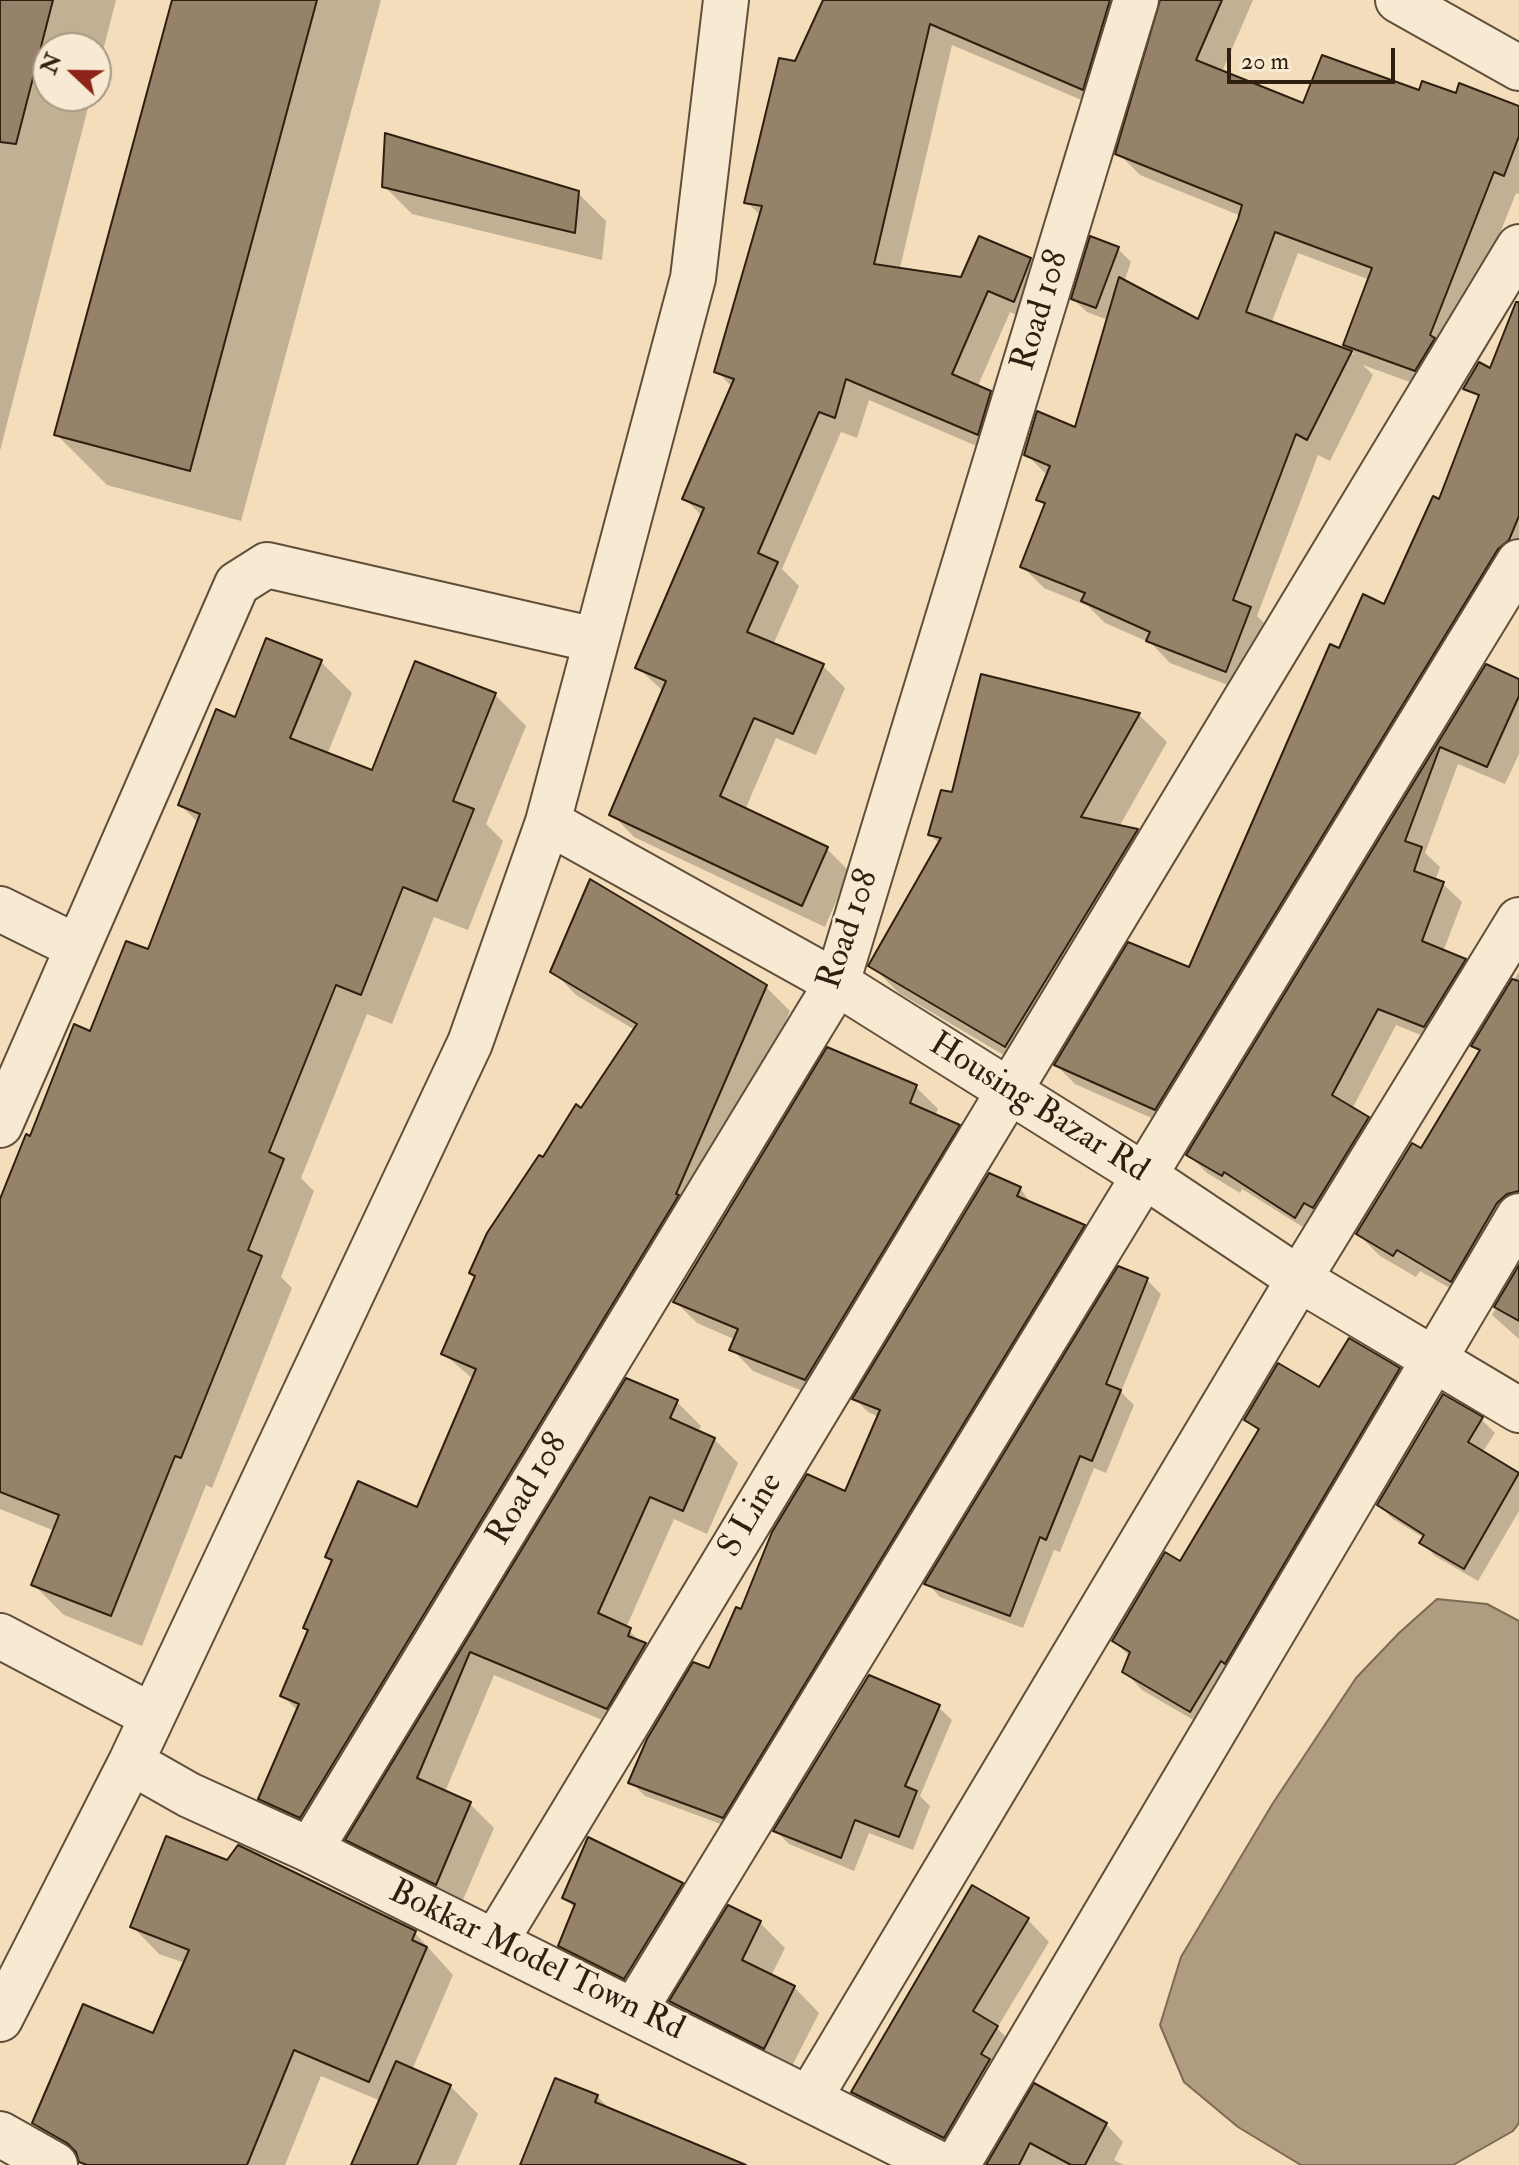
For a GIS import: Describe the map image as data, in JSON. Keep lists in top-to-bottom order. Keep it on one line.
{"streets":{"street":["Road 108","Housing Bazar Rd","S Line","Bokkar Model Town Rd"]},"crossings":[["Road 108","Housing Bazar Rd"],["Road 108","Bokkar Model Town Rd"],["Housing Bazar Rd","S Line"],["S Line","Bokkar Model Town Rd"]],"scale_bar":"20 m","north":"left"}
